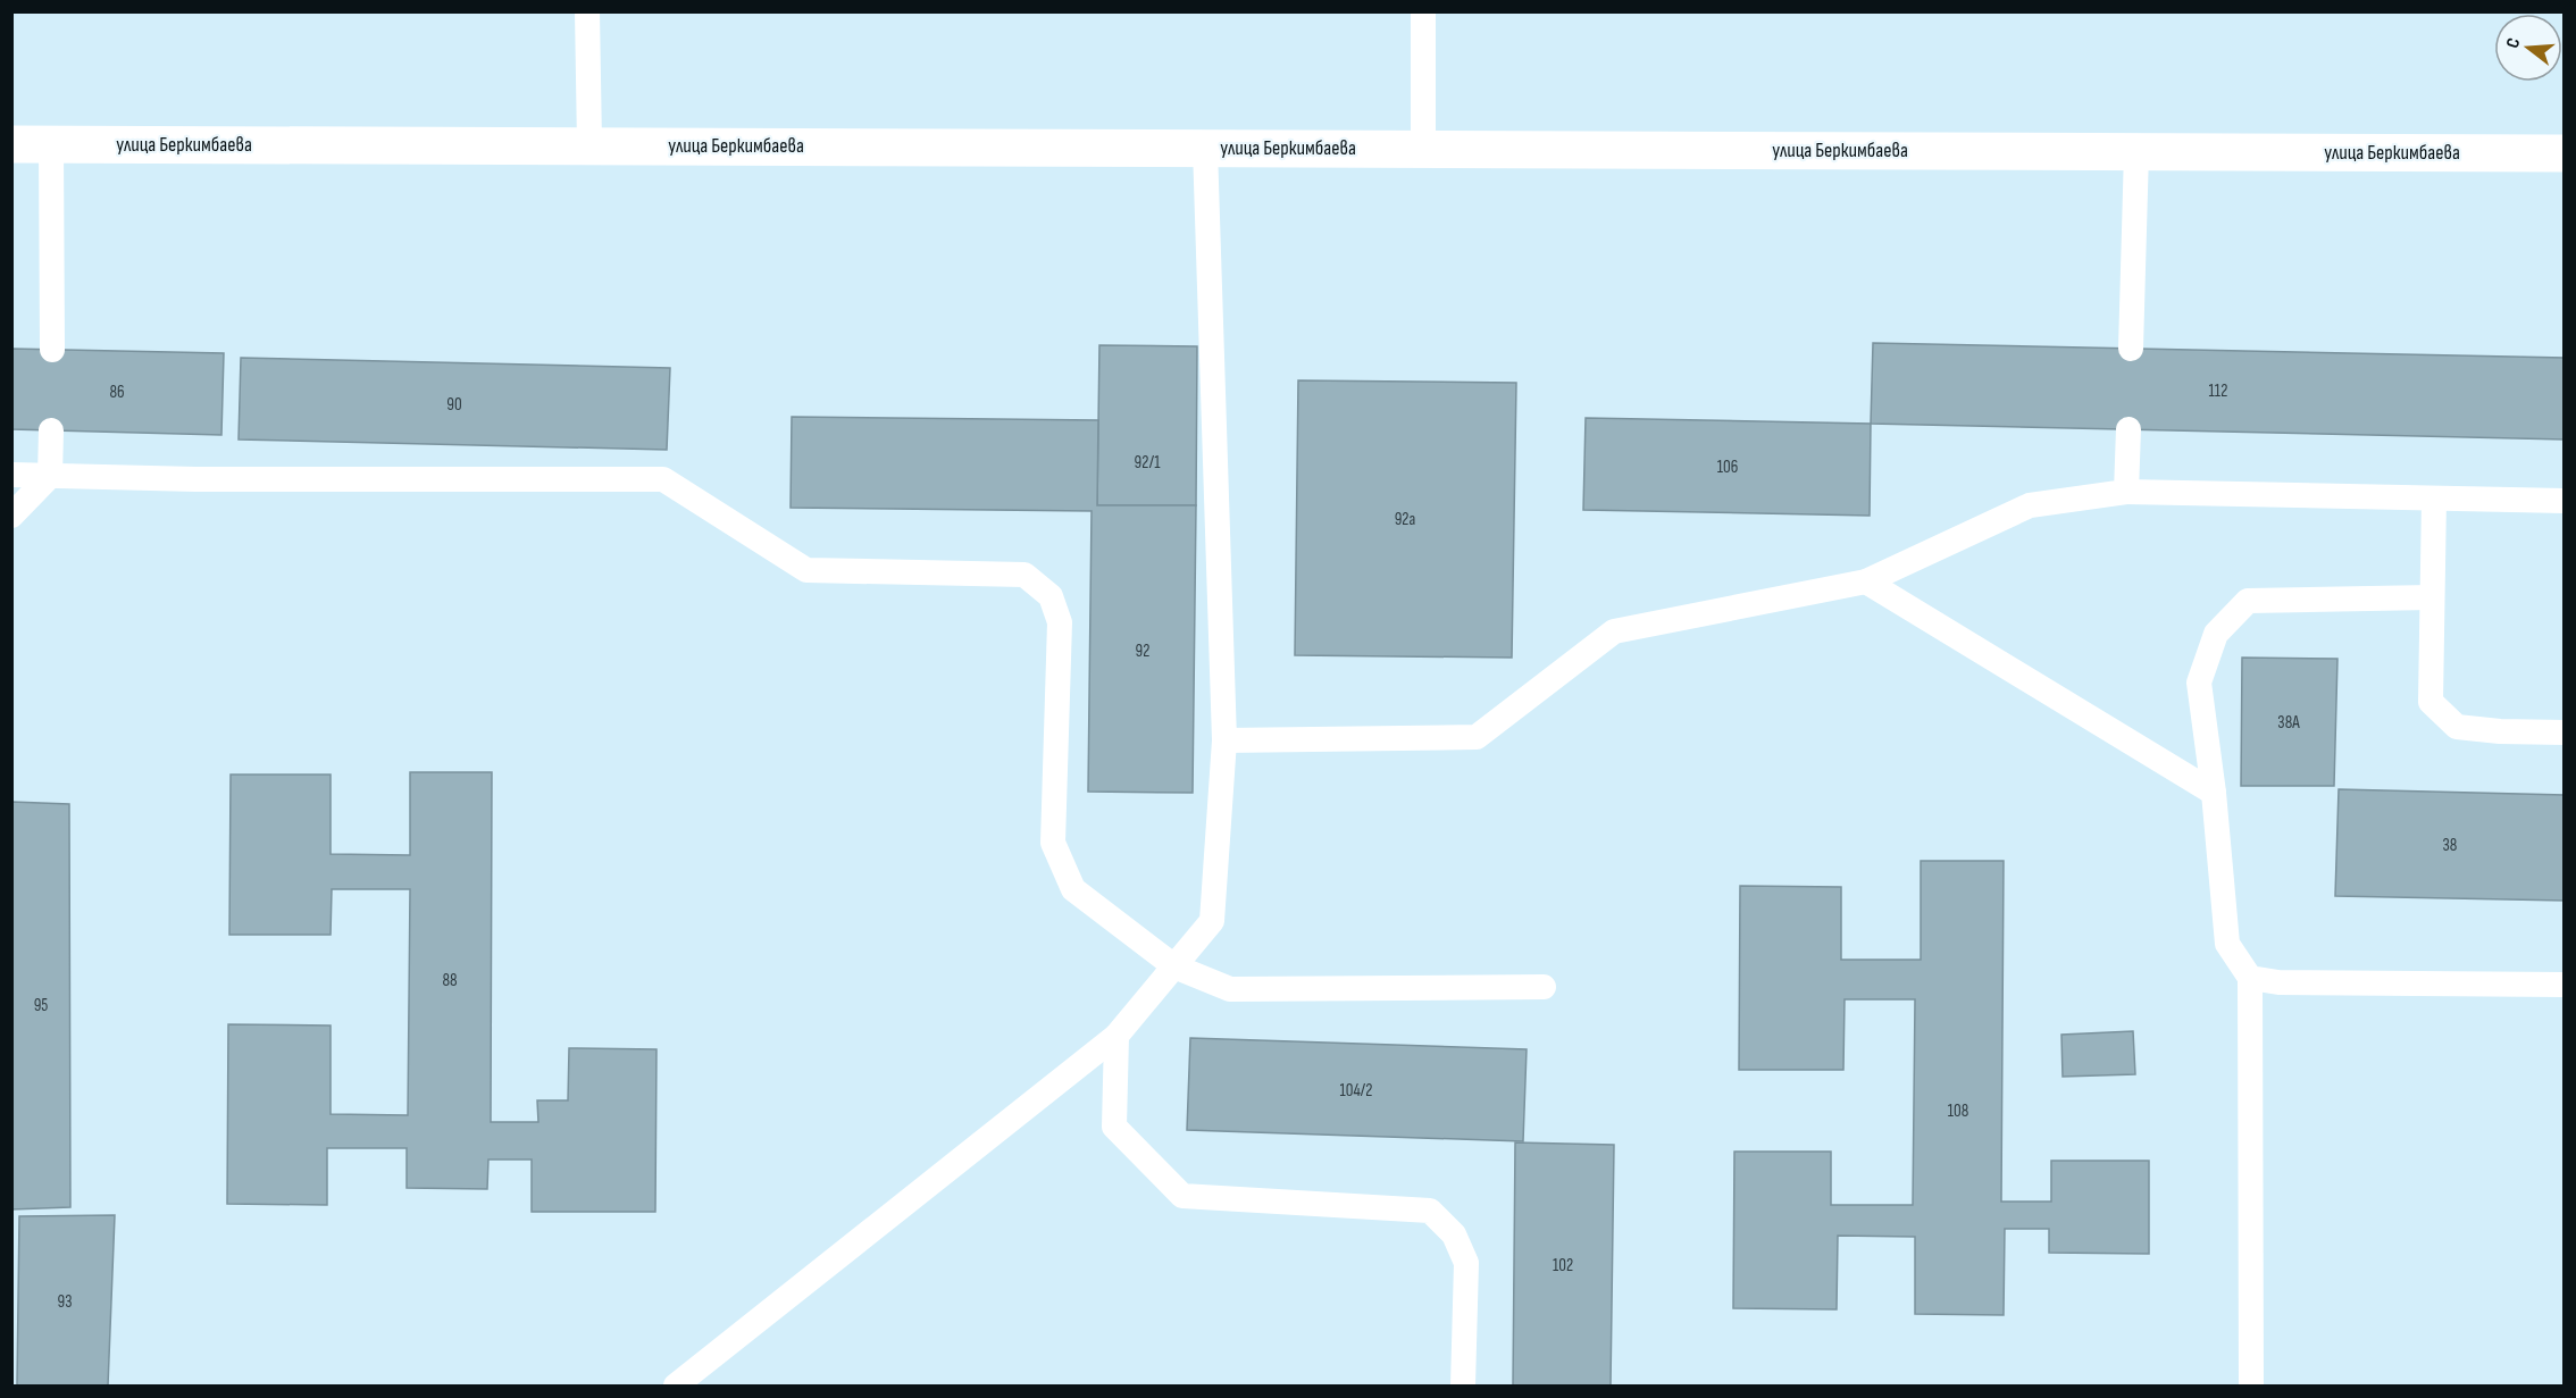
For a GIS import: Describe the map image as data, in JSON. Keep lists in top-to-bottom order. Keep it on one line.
{"streets":{"street":["улица Беркимбаева"]},"house_numbers":["112","86","90","92/1","106","92а","92","38А","38","88","95","104/2","108","102","93"],"north":"left"}
